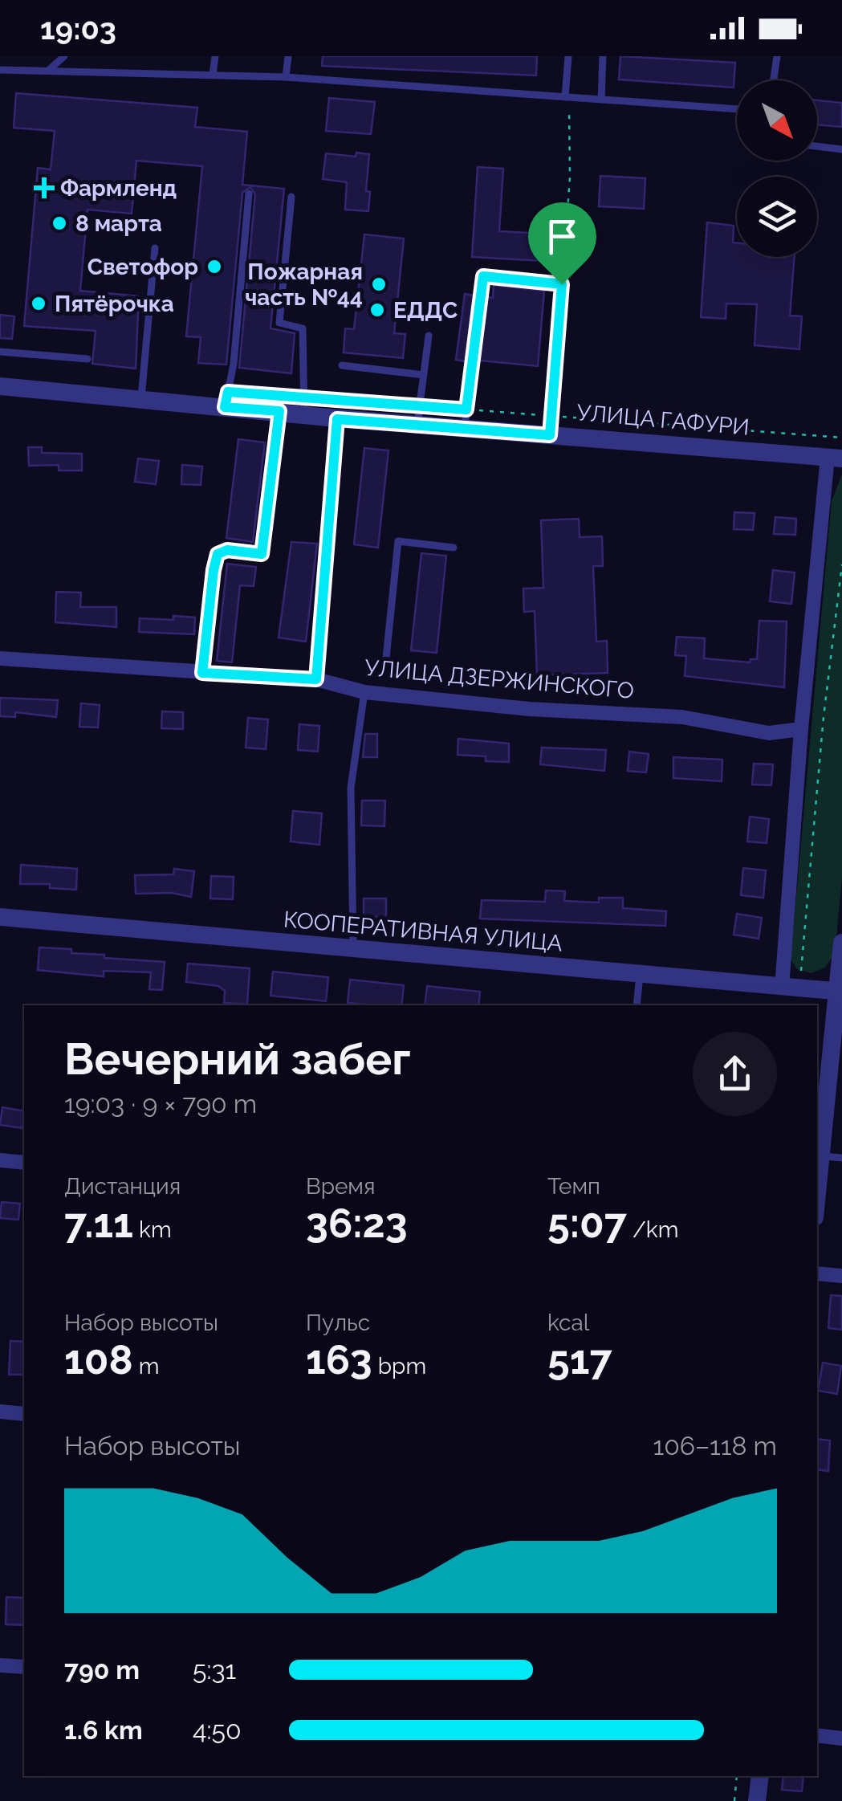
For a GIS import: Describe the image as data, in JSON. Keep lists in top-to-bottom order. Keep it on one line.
{"streets":{"street":["УЛИЦА ГАФУРИ","УЛИЦА ДЗЕРЖИНСКОГО","КООПЕРАТИВНАЯ УЛИЦА"]},"places":{"health":["Фармленд"],"other":["8 марта","Светофор","Пожарная часть №44","Пятёрочка","ЕДДС"]},"north":"bottom right","page":{"status":"19:03","heading":["Вечерний забег","19:03 · 9 × 790 m"],"stats":[["Дистанция","7.11 km"],["Время","36:23"],["Темп","5:07 /km"],["Набор высоты","108 m"],["Пульс","163 bpm"],["kcal","517"]],"chart":["Набор высоты","106–118 m"],"list":[{"name":"790 m","note":"5:31"},{"name":"1.6 km","note":"4:50"}]}}
